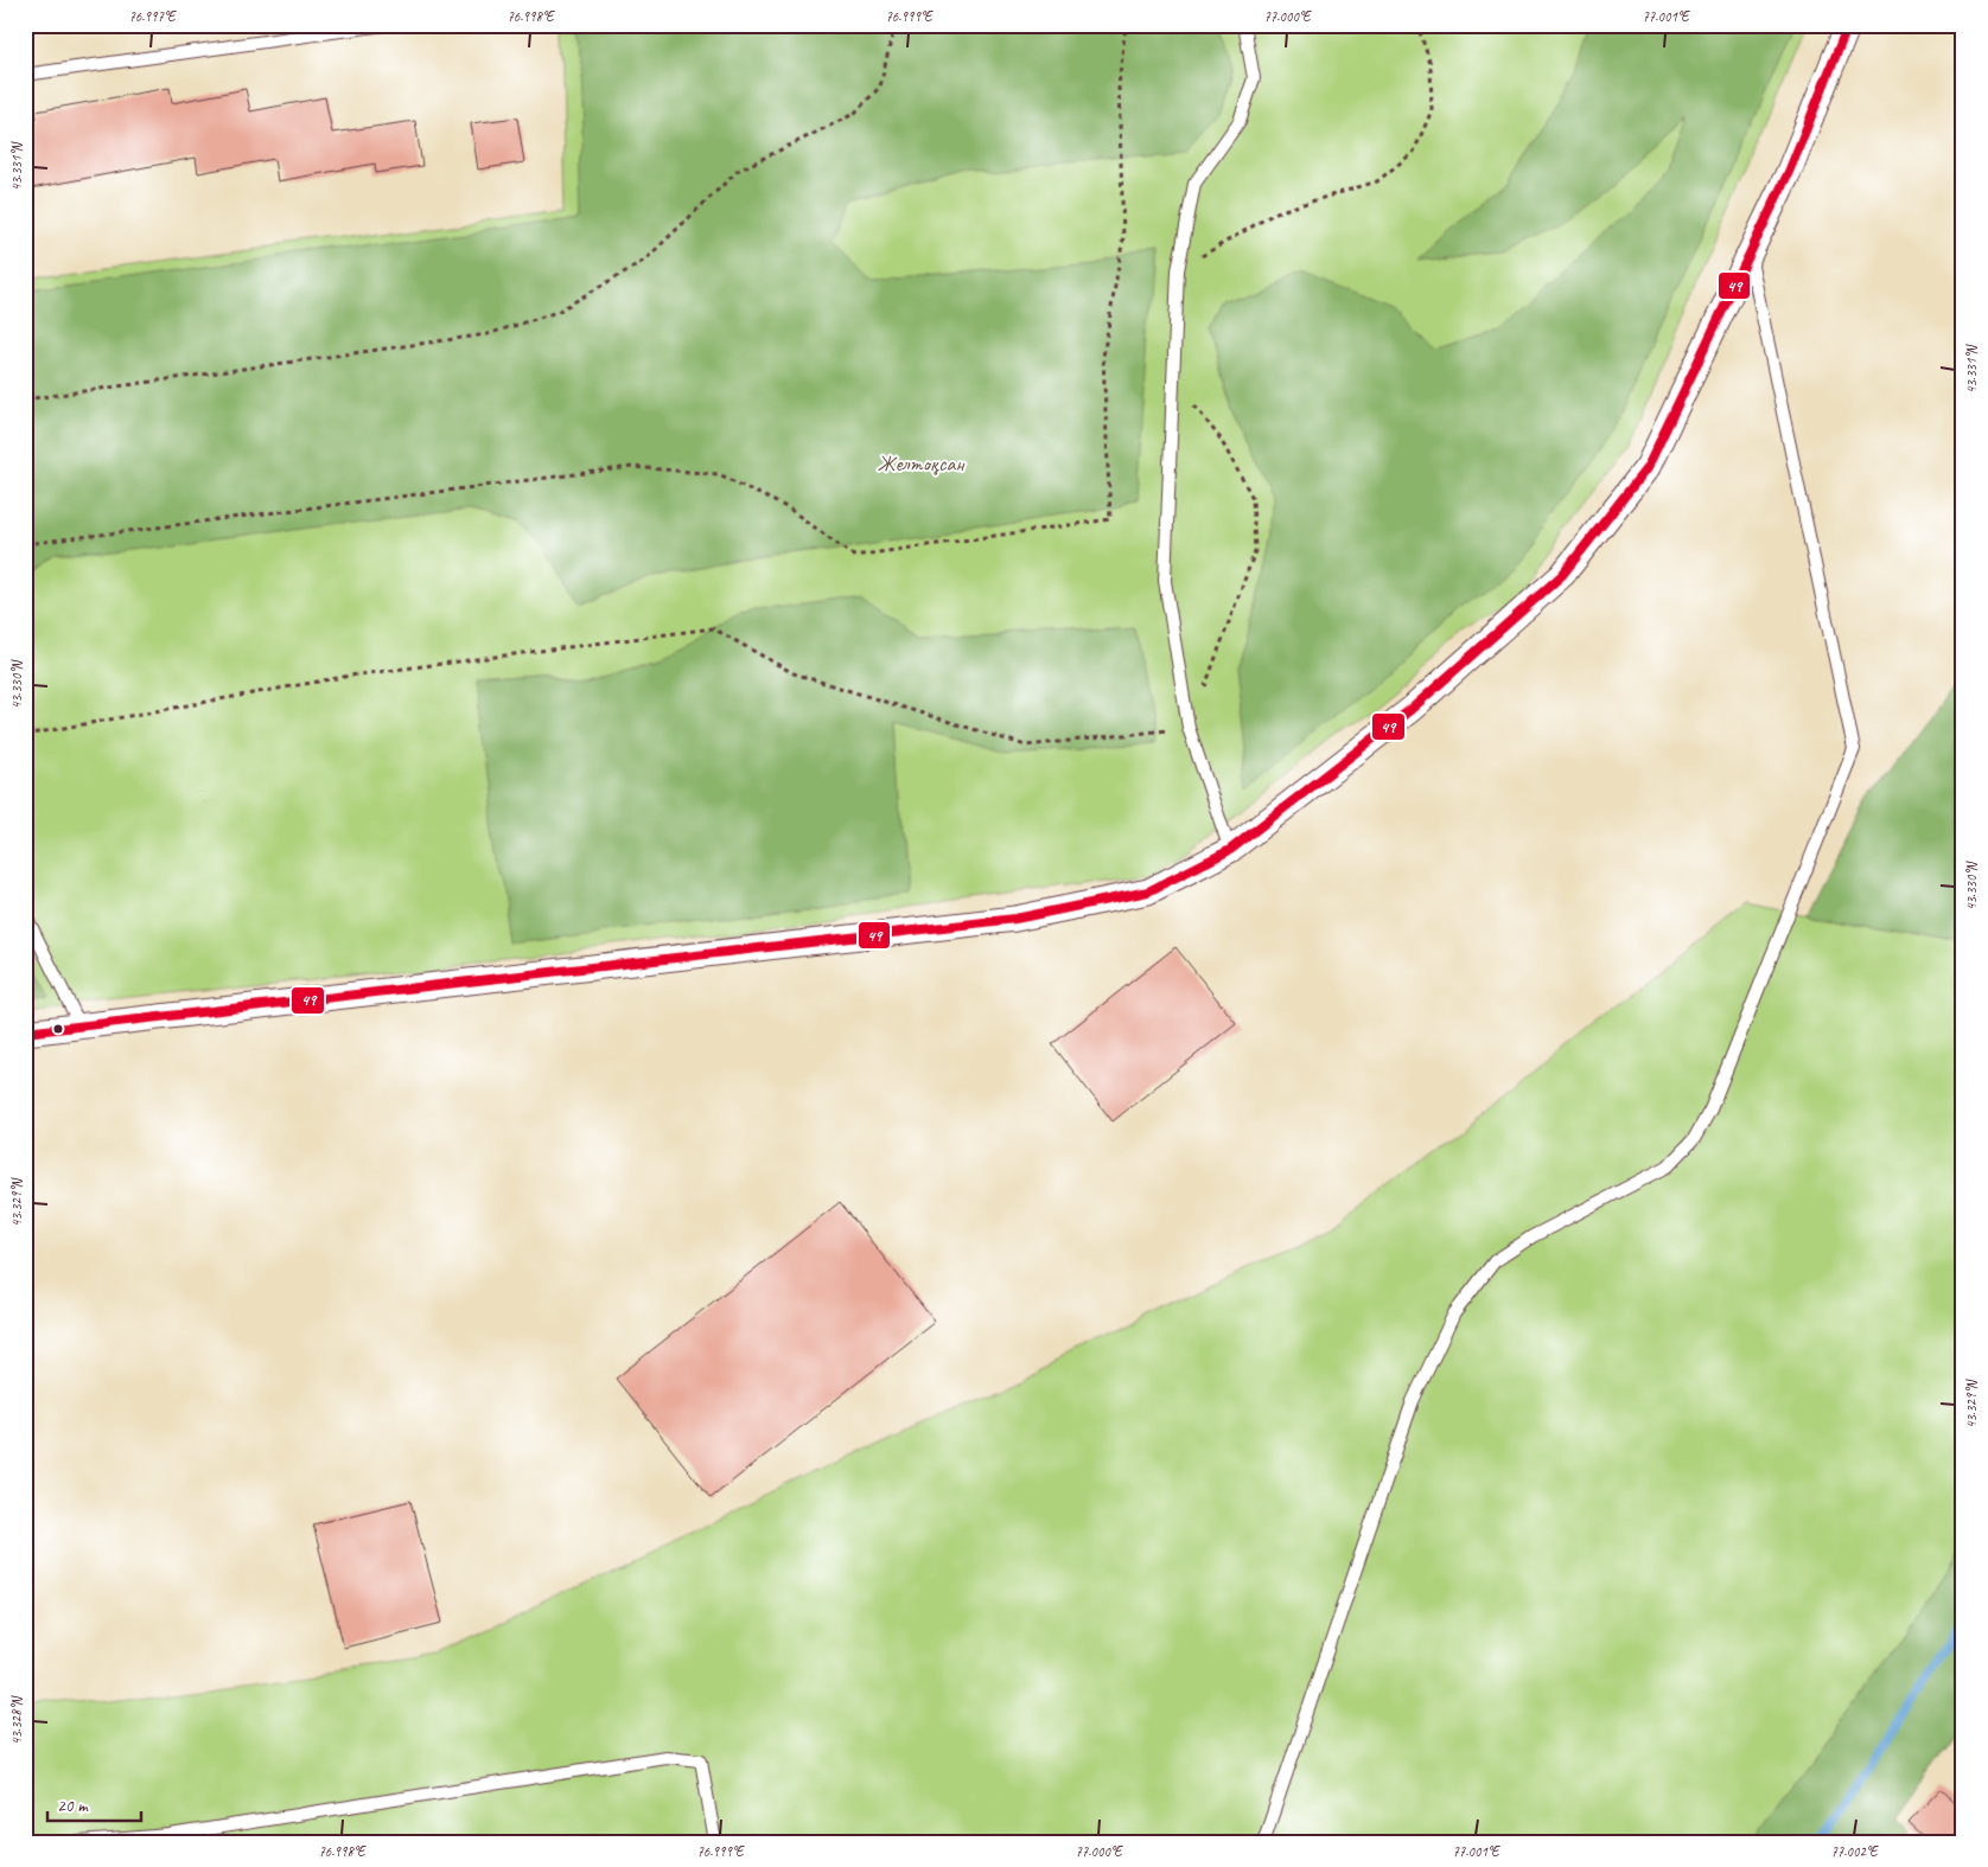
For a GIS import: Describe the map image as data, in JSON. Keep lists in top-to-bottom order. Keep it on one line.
{"parks":["Желтоқсан"],"lines":["transit line 49"],"scale_bar":"20 m","coordinates":["76.997°E","76.998°E","76.999°E","77.000°E","77.001°E","43.331°N","43.330°N","43.329°N","43.328°N","77.002°E"]}
